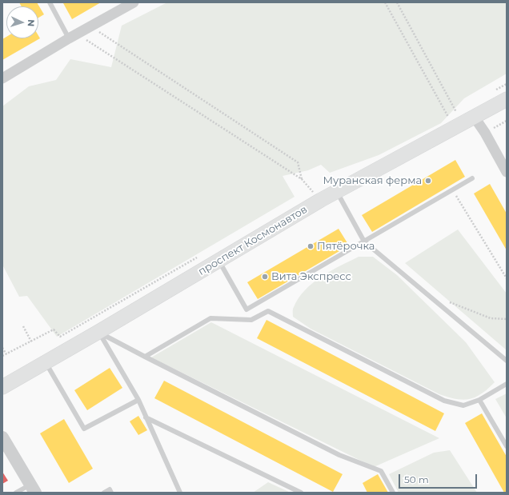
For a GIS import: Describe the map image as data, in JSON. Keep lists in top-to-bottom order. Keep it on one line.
{"streets":{"main road":["проспект Космонавтов"]},"places":["Муранская ферма","Пятёрочка","Вита Экспресс"],"scale_bar":"50 m","north":"right"}
